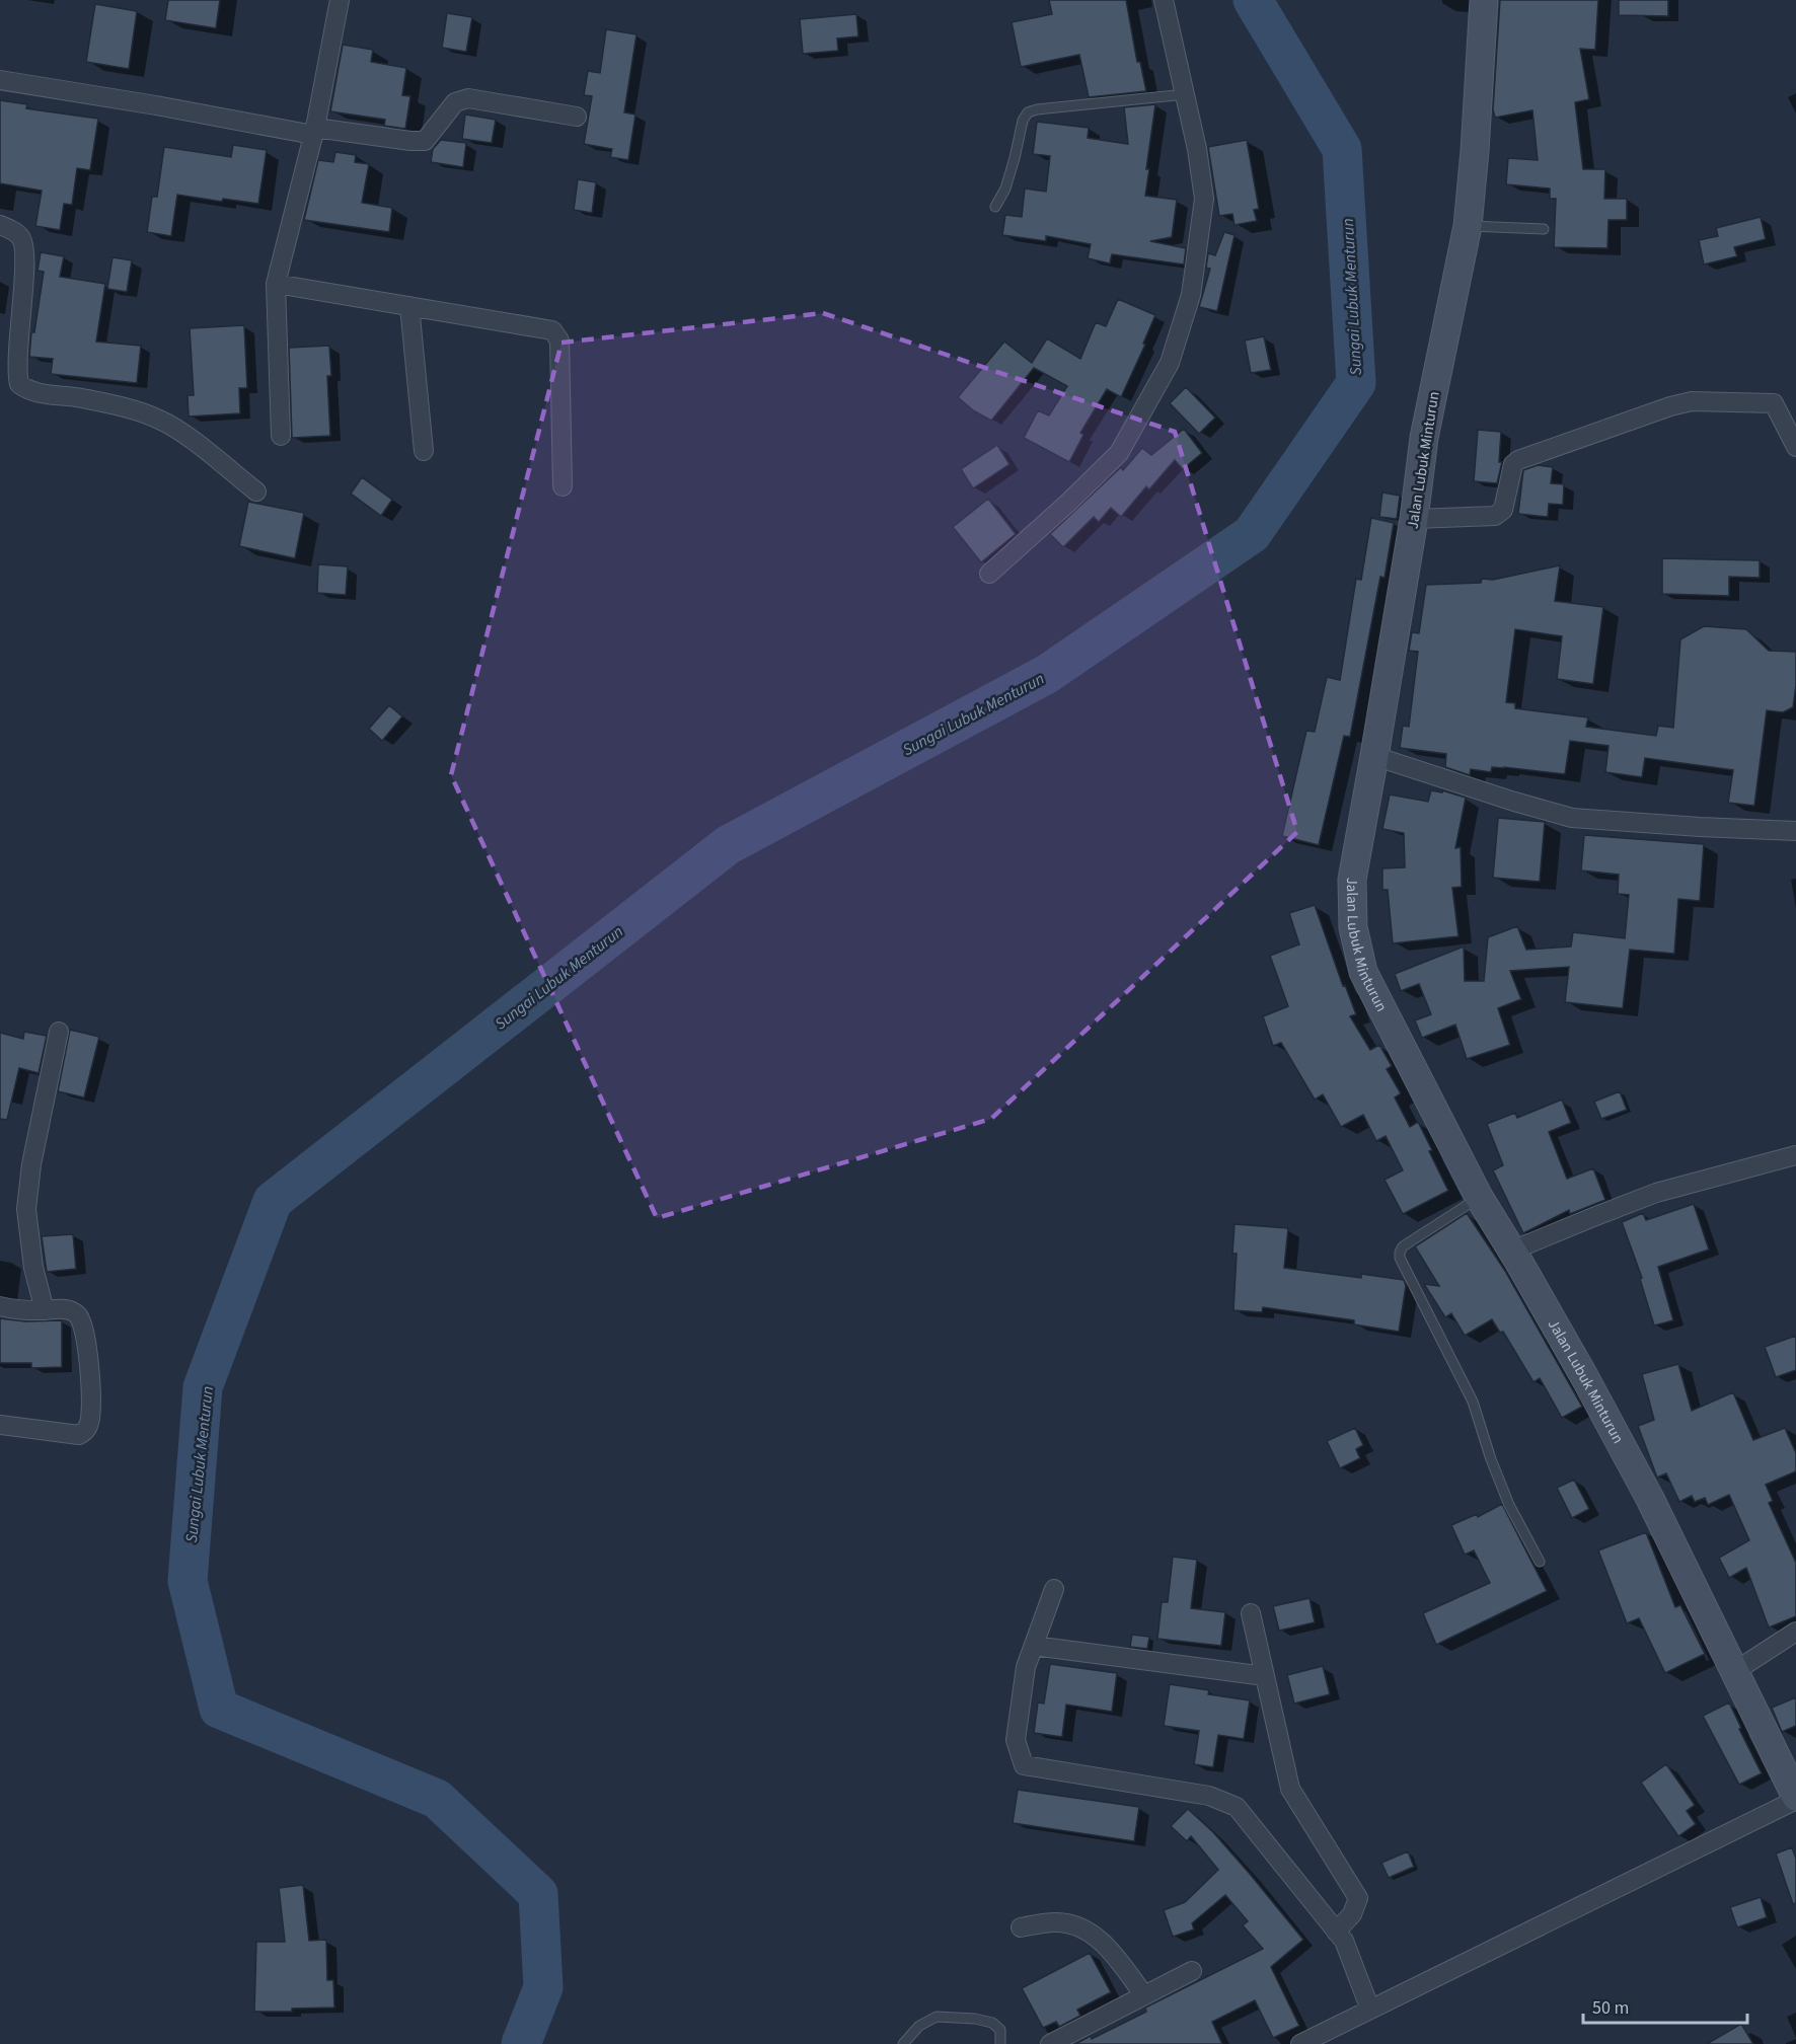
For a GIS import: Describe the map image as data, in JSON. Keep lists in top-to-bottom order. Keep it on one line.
{"streets":{"street":["Jalan Lubuk Minturun"]},"water":["Sungai Lubuk Menturun"],"scale_bar":"50 m"}
